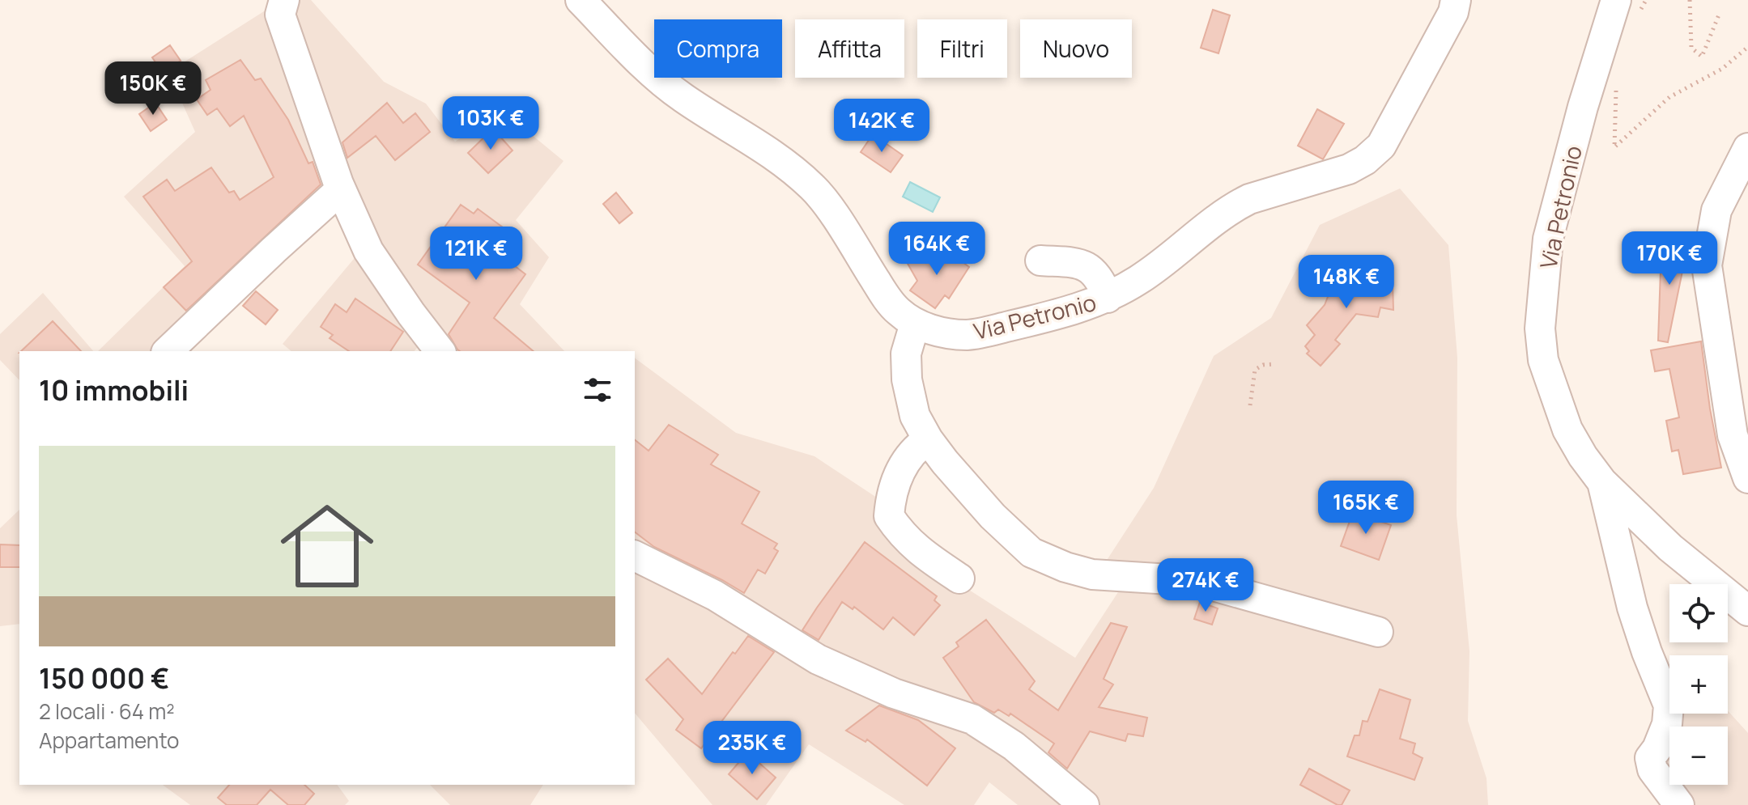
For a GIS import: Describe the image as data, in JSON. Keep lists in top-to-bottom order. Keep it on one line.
{"streets":{"street":["Via Petronio"]},"page":{"chip":["Compra","Affitta","Filtri","Nuovo"],"price":["150K €","103K €","142K €","164K €","121K €","170K €","148K €","165K €","274K €","235K €"],"heading":"10 immobili","list":[{"name":"150 000 €","note":"2 locali · 64 m² · Appartamento"}],"map_buttons":["+","−"]}}
